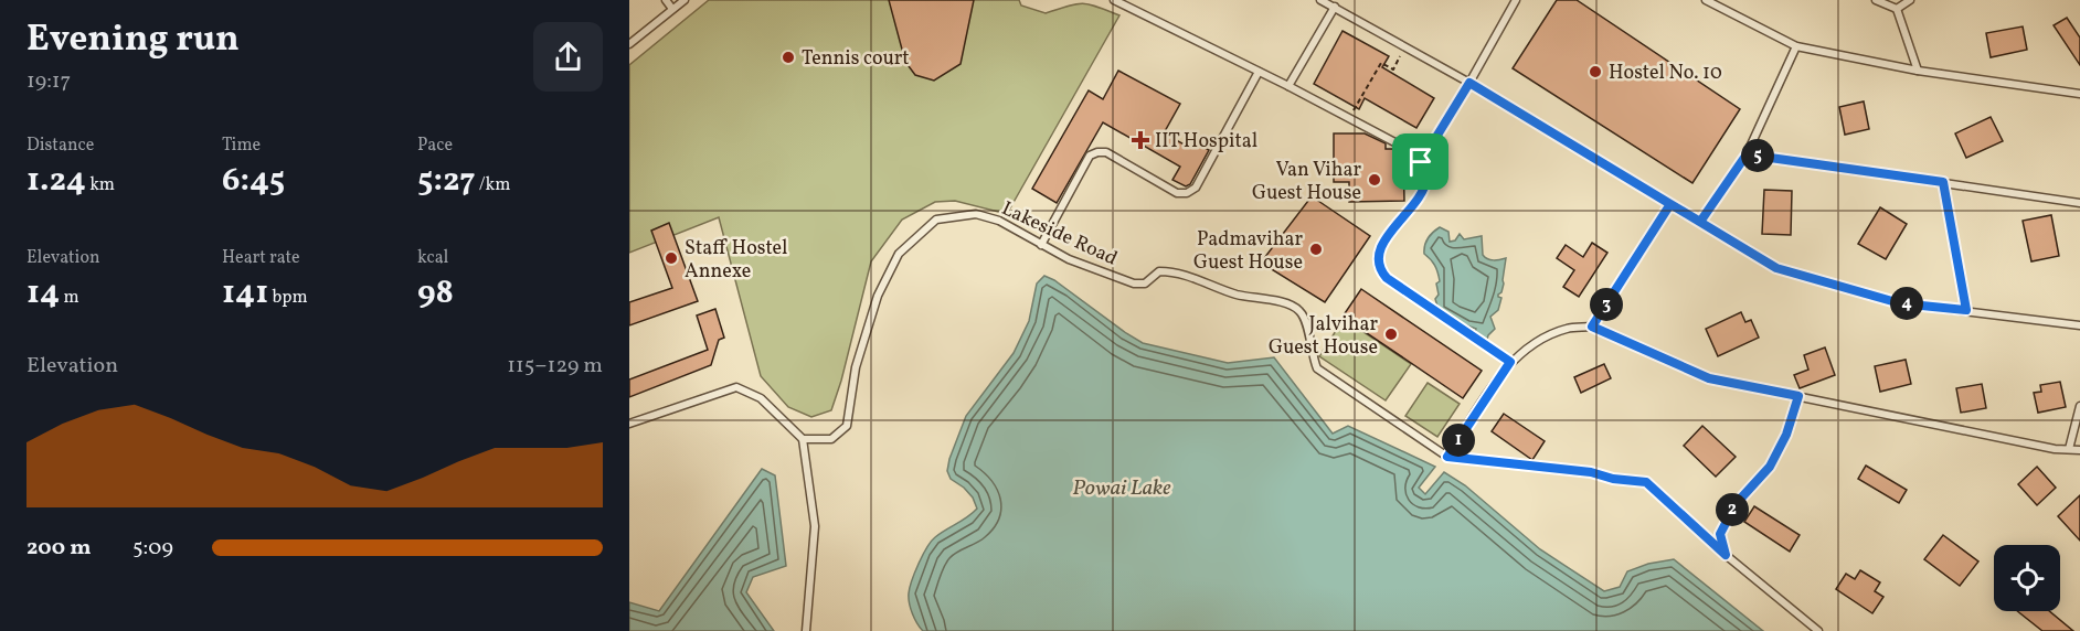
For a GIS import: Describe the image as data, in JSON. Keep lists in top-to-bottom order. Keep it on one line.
{"streets":{"lane":["Lakeside Road"]},"water":["Powai Lake"],"places":{"other":["Tennis court","Hostel No. 10","Van Vihar Guest House","Padmavihar Guest House","Staff Hostel Annexe","Jalvihar Guest House"],"health":["IIT Hospital"]},"page":{"heading":["Evening run","19:17"],"stats":[["Distance","1.24 km"],["Time","6:45"],["Pace","5:27 /km"],["Elevation","14 m"],["Heart rate","141 bpm"],["kcal","98"]],"pins":["5","4","3","1","2"],"chart":["Elevation","115–129 m"],"list":[{"name":"200 m","note":"5:09"}]}}
